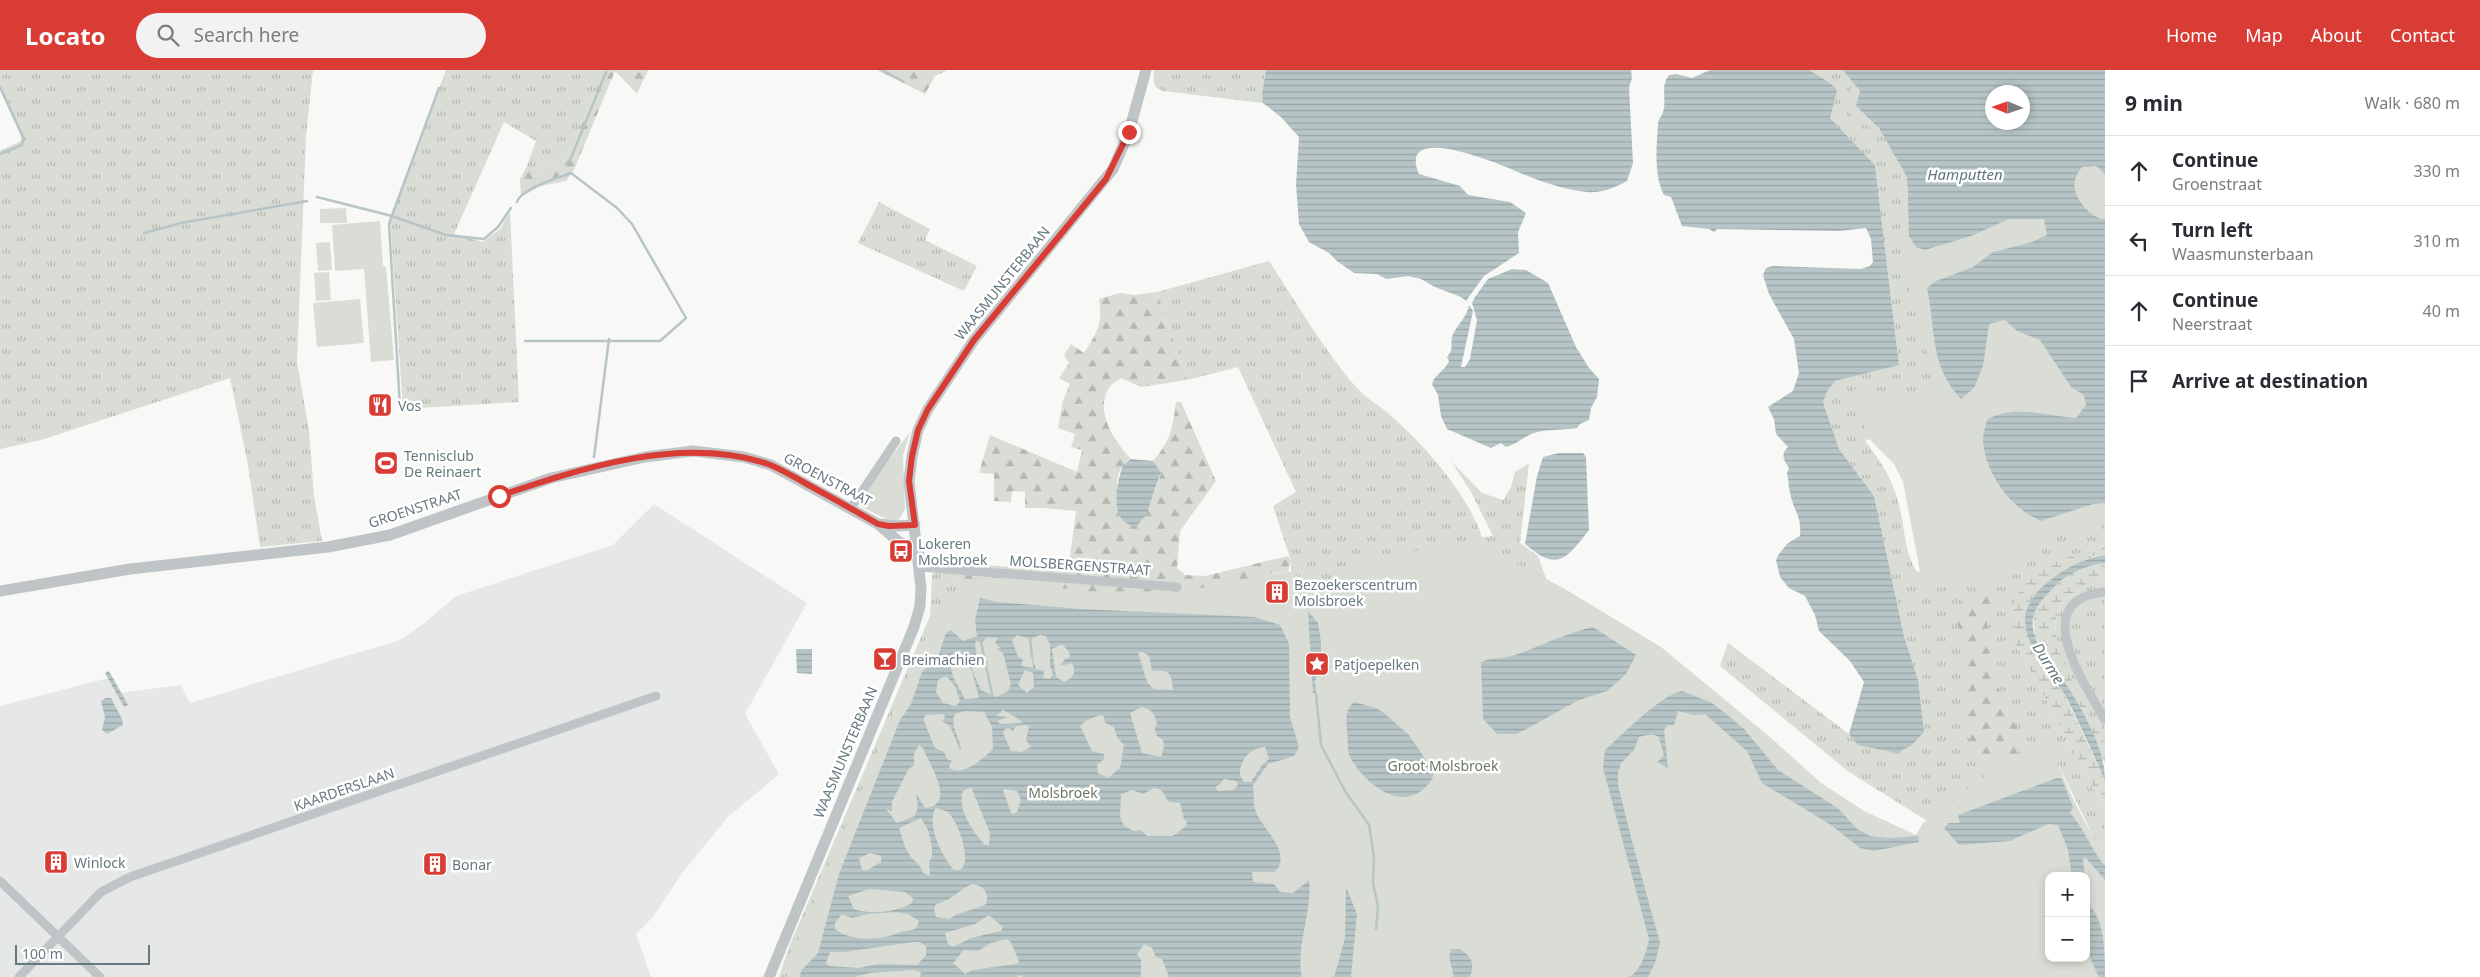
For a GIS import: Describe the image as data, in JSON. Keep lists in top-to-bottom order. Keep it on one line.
{"streets":{"street":["WAASMUNSTERBAAN","GROENSTRAAT","MOLSBERGENSTRAAT","KAARDERSLAAN"]},"crossings":[["WAASMUNSTERBAAN","GROENSTRAAT"],["WAASMUNSTERBAAN","MOLSBERGENSTRAAT"]],"water":["Hamputten","Durme"],"parks":["Groot Molsbroek","Molsbroek"],"places":{"restaurant":["Vos"],"sports":["Tennisclub De Reinaert"],"bus stop":["Lokeren Molsbroek"],"building":["Bezoekerscentrum Molsbroek","Winlock","Bonar"],"bar":["Breimachien"],"place":["Patjoepelken"]},"scale_bar":"100 m","north":"left","page":{"header":"Locato","search":"Search here","nav":["Home","Map","About","Contact"],"heading":["9 min","Walk · 680 m"],"list":[["Continue","Groenstraat","330 m"],["Turn left","Waasmunsterbaan","310 m"],["Continue","Neerstraat","40 m"],"Arrive at destination"],"map_buttons":["+","−"],"scale":"100 m"}}
